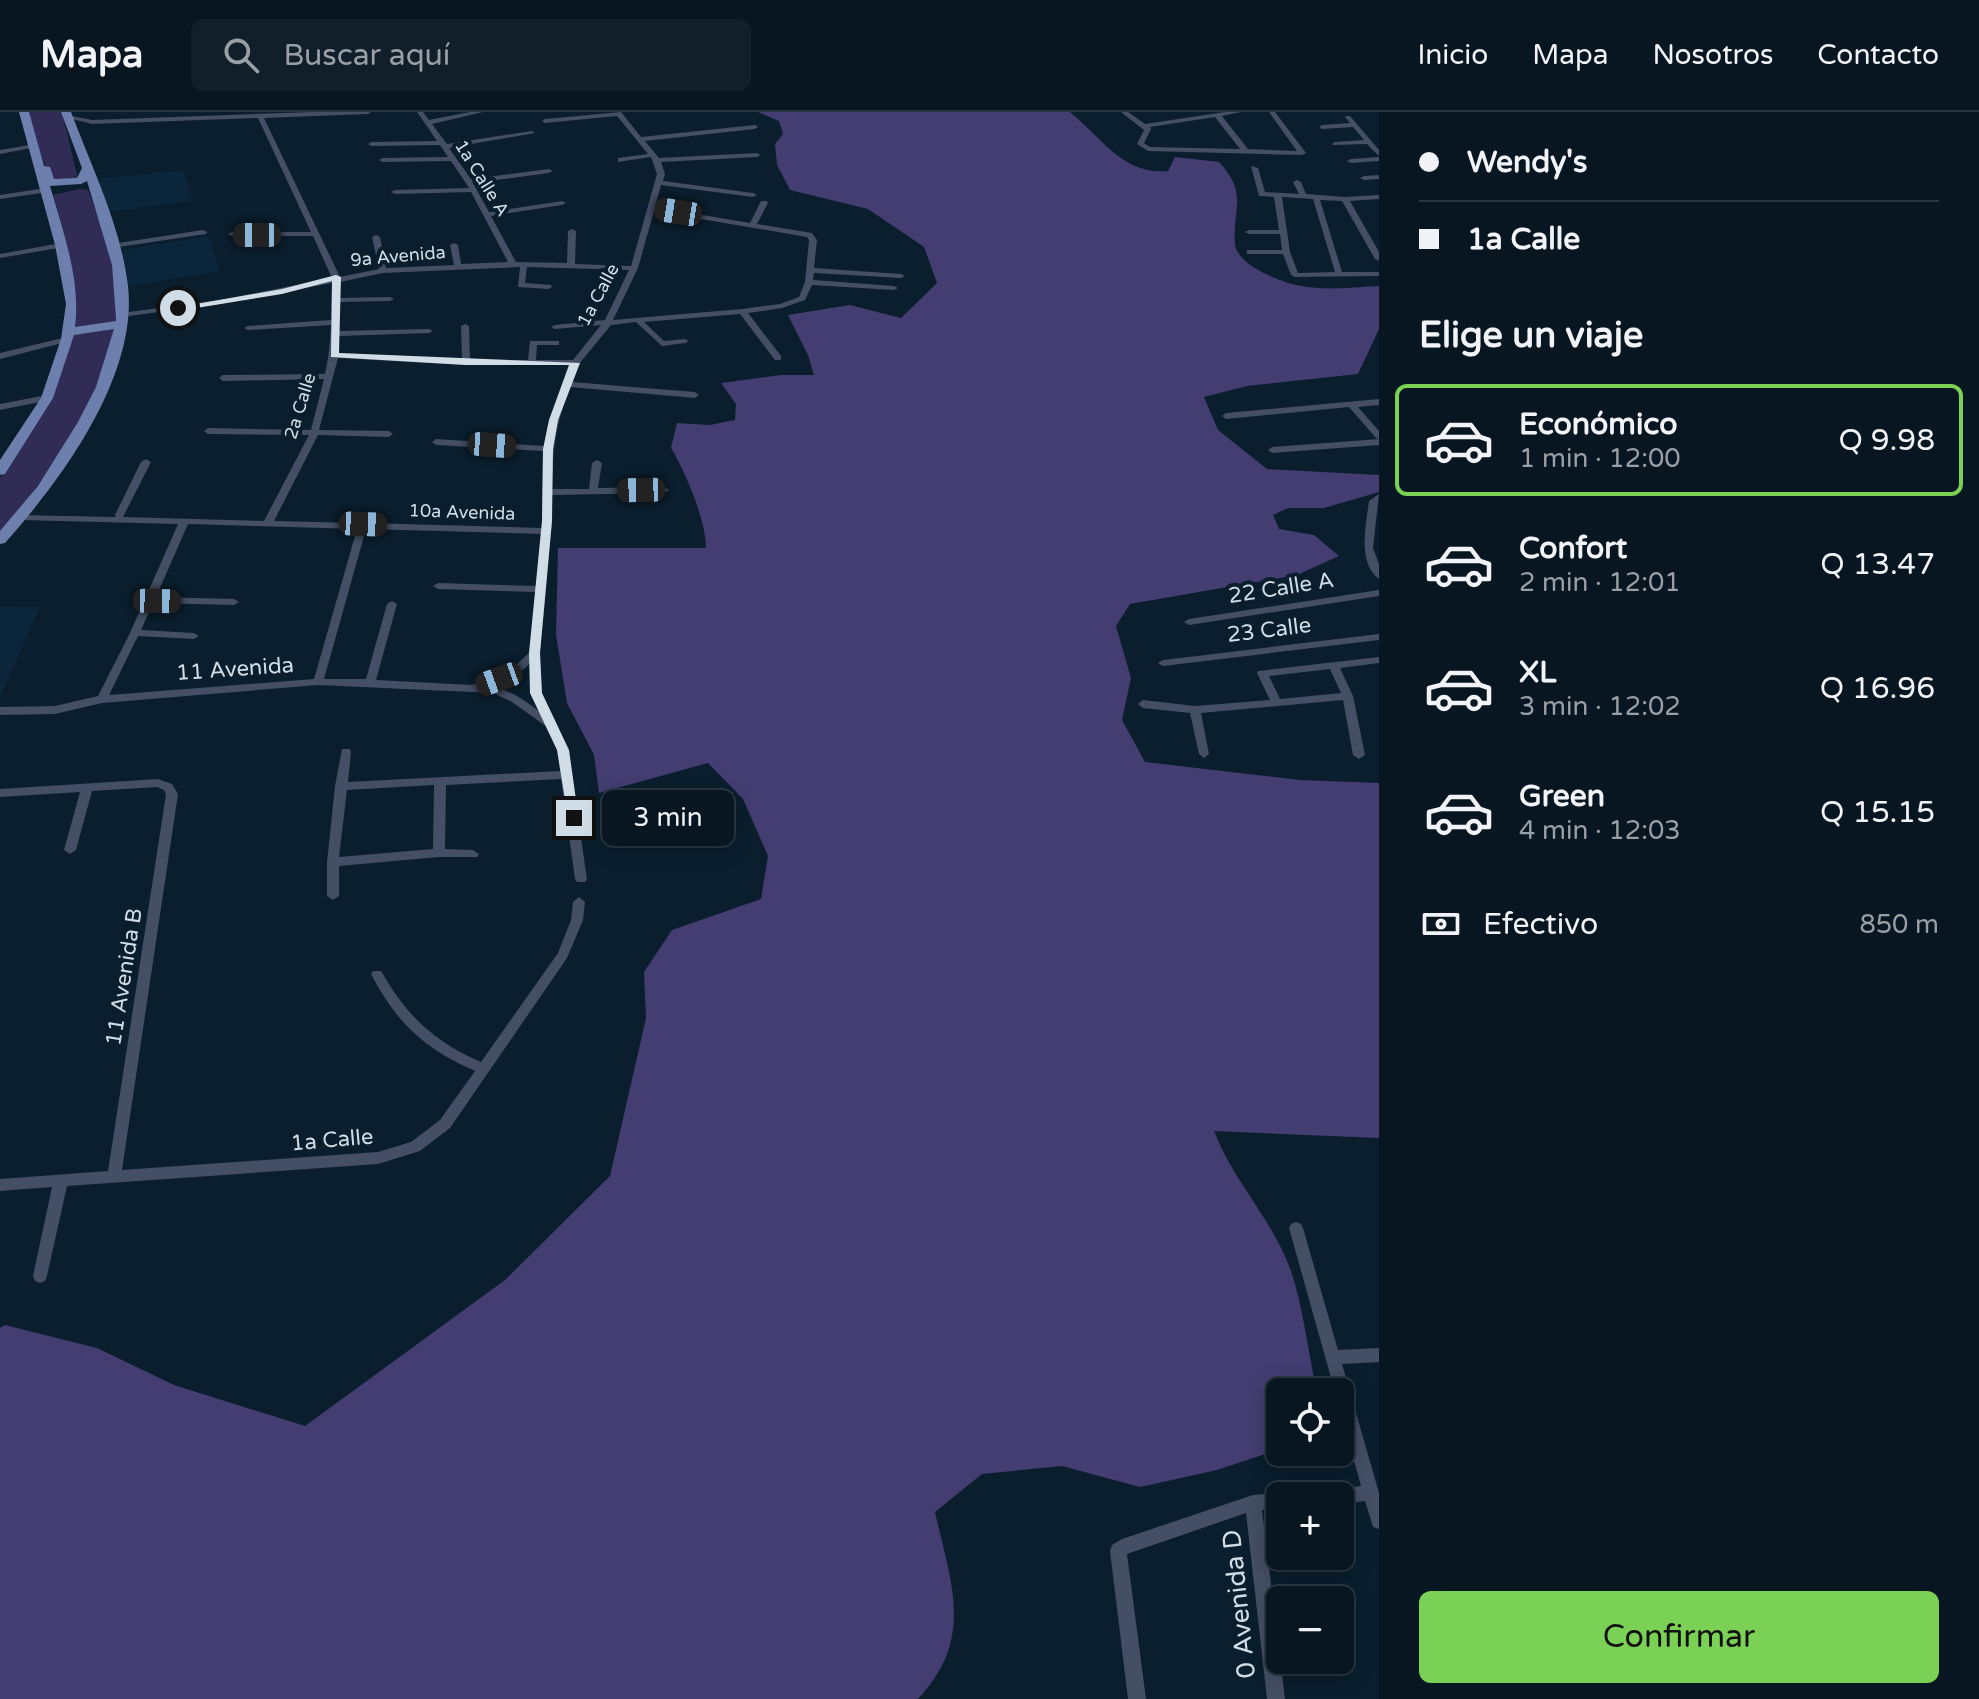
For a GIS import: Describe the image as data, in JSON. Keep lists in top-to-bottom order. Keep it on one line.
{"streets":{"street":["1a Calle A","9a Avenida","1a Calle","2a Calle","10a Avenida","22 Calle A","23 Calle","11 Avenida","11 Avenida B","0 Avenida D"]},"crossings":[["1a Calle A","9a Avenida"],["9a Avenida","1a Calle"],["9a Avenida","2a Calle"],["1a Calle","10a Avenida"],["1a Calle","11 Avenida"],["1a Calle","11 Avenida B"],["2a Calle","10a Avenida"]],"page":{"header":"Mapa","search":"Buscar aquí","nav":["Inicio","Mapa","Nosotros","Contacto"],"banner":["Wendy's","1a Calle"],"heading":"Elige un viaje","list":[{"name":"Económico","note":"1 min · 12:00","value":"Q 9.98"},{"name":"Confort","note":"2 min · 12:01","value":"Q 13.47"},{"name":"XL","note":"3 min · 12:02","value":"Q 16.96"},{"name":"Green","note":"4 min · 12:03","value":"Q 15.15"}],"bubble":"3 min","pay":["Efectivo","850 m"],"map_buttons":["+","−"],"buttons":"Confirmar"}}
